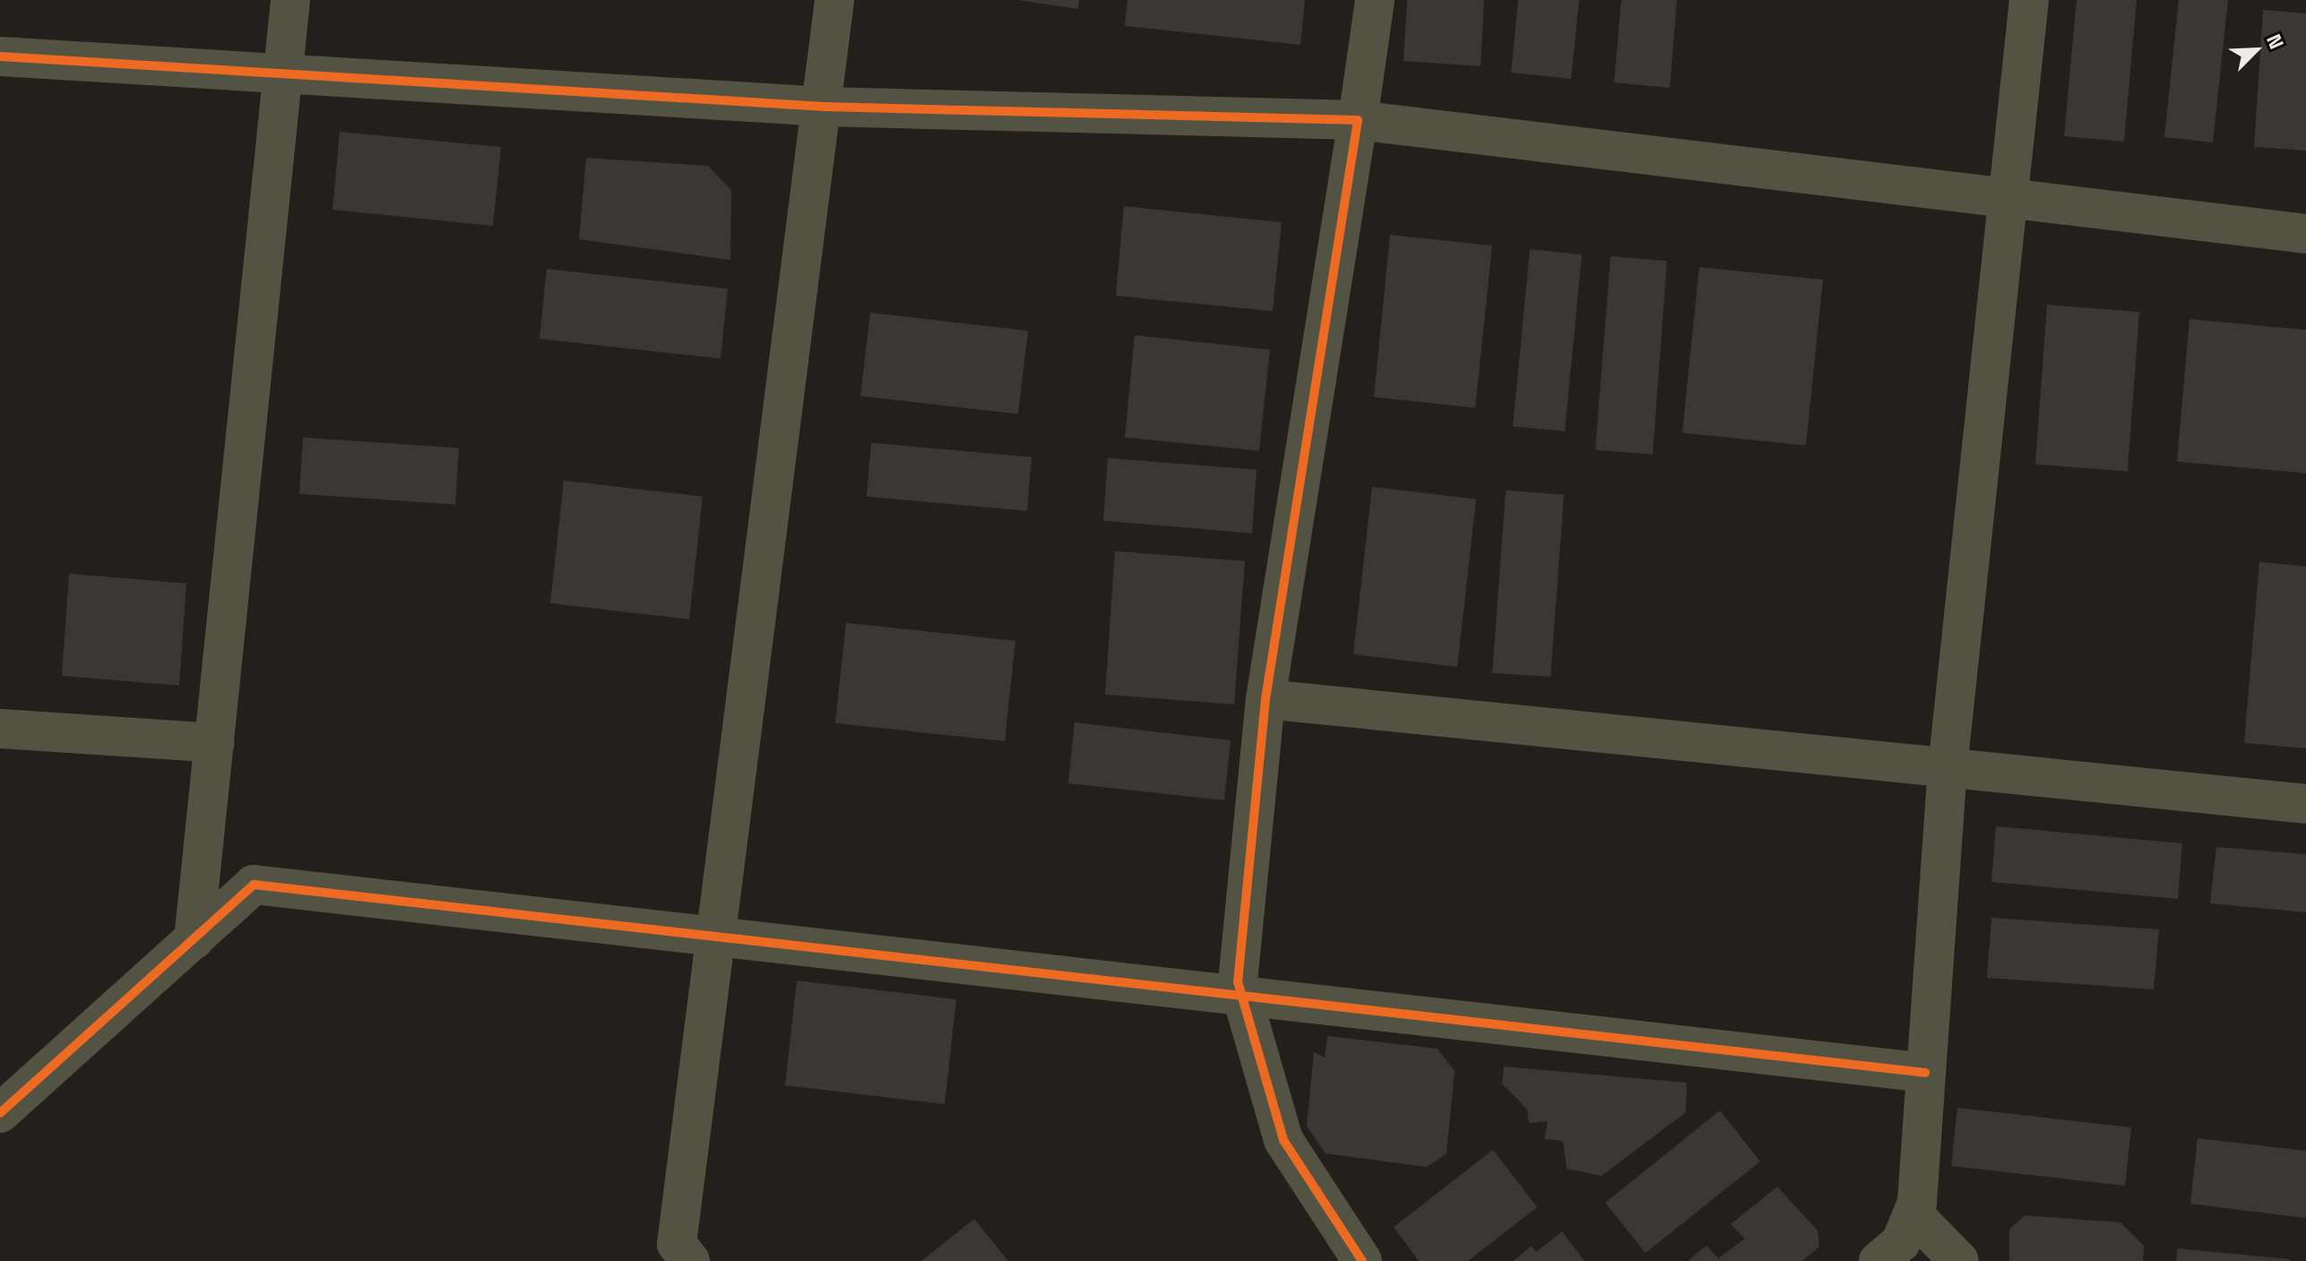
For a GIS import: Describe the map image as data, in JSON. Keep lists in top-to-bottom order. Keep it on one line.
{"north":"top right"}
